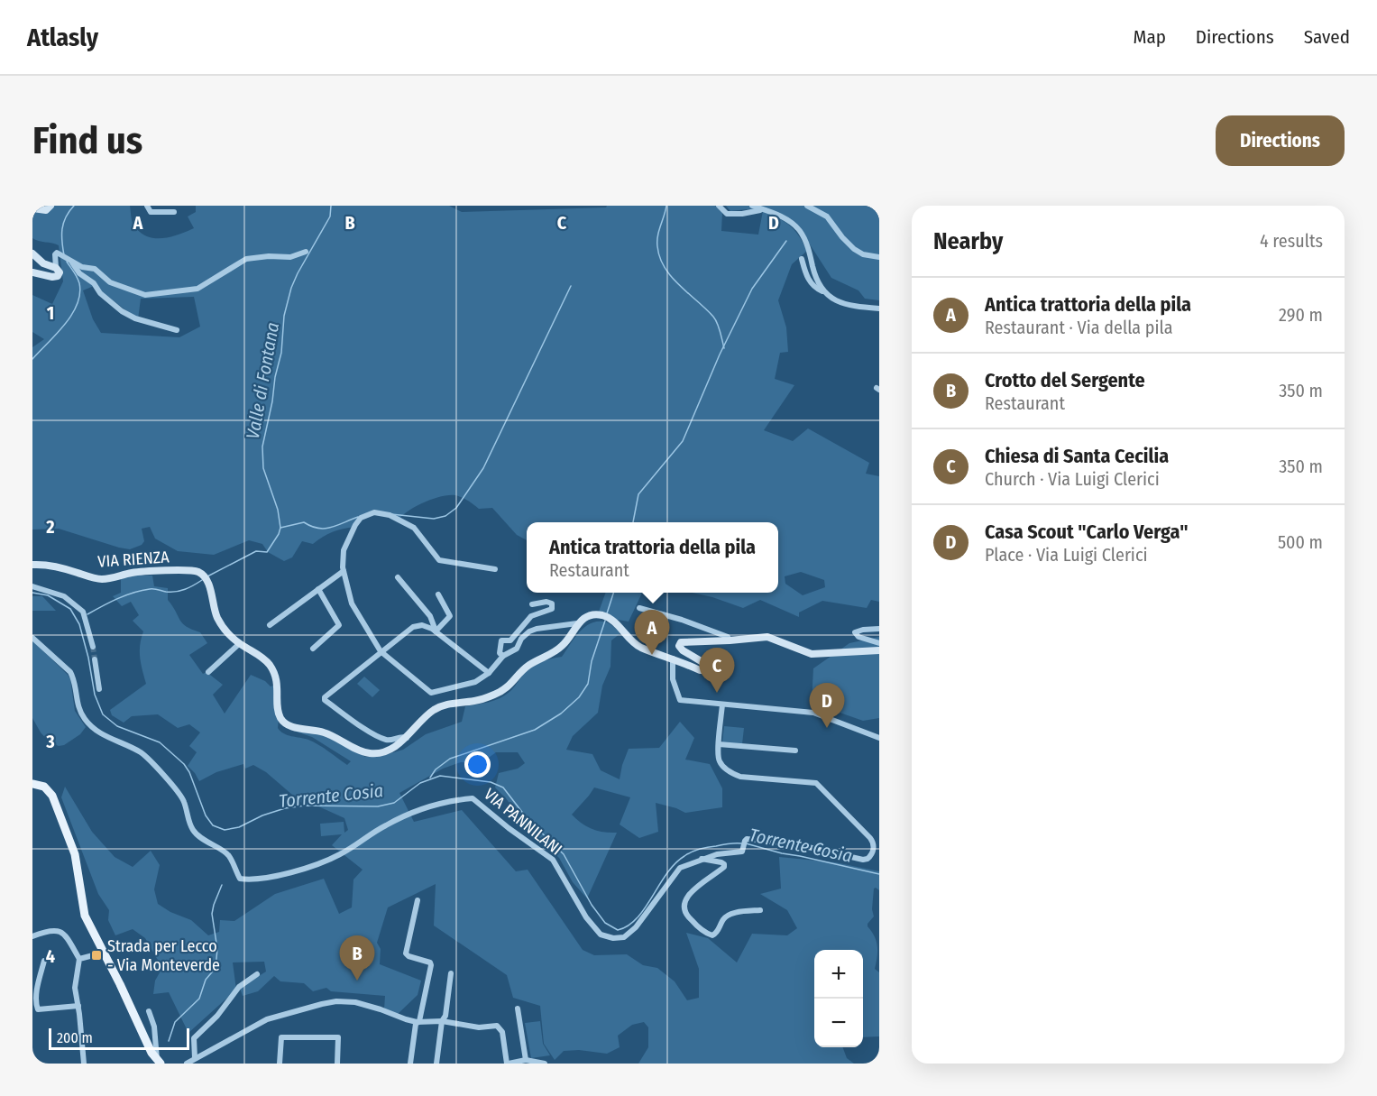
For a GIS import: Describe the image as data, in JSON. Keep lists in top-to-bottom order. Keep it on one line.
{"streets":{"street":["VIA RIENZA","VIA PANNILANI"]},"water":["Valle di Fontana","Torrente Cosia"],"places":{"transit":["Strada per Lecco - Via Monteverde"]},"scale_bar":"200 m","page":{"header":"Atlasly","nav":["Map","Directions","Saved"],"buttons":"Directions","title":"Find us","heading":["Nearby","4 results"],"list":[{"mark":"A","name":"Antica trattoria della pila","note":"Restaurant · Via della pila","value":"290 m"},{"mark":"B","name":"Crotto del Sergente","note":"Restaurant","value":"350 m"},{"mark":"C","name":"Chiesa di Santa Cecilia","note":"Church · Via Luigi Clerici","value":"350 m"},{"mark":"D","name":"Casa Scout \"Carlo Verga\"","note":"Place · Via Luigi Clerici","value":"500 m"}],"popup":["Antica trattoria della pila","Restaurant"],"pins":["A","C","D","B"],"map_buttons":["+","−"],"scale":"200 m"},"grid":{"columns":["A","B","C","D"],"rows":["1","2","3","4"]}}
